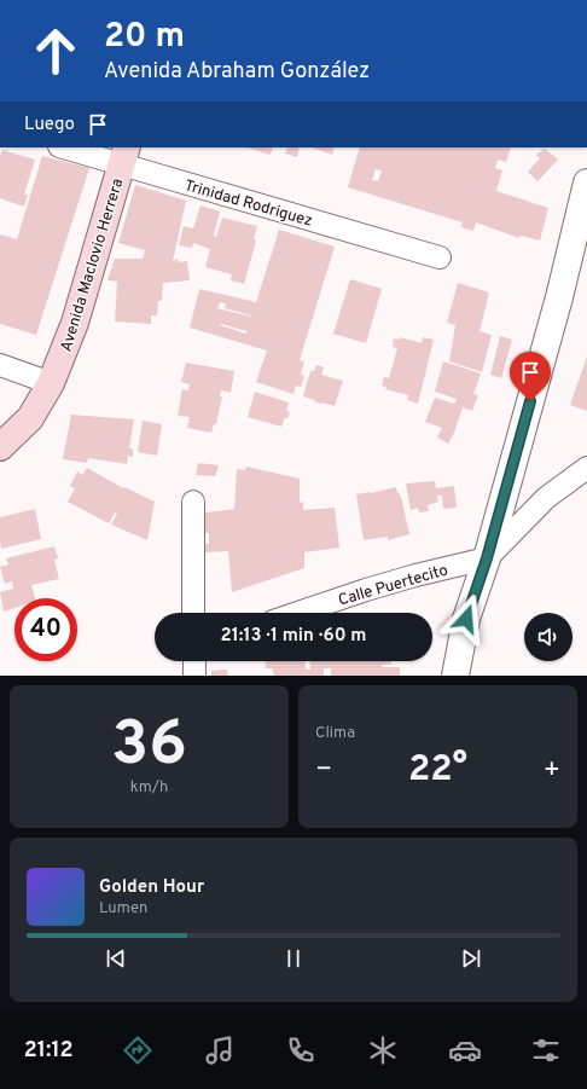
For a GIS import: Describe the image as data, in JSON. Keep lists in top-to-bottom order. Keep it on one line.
{"streets":{"main road":["Avenida Maclovio Herrera"],"street":["Trinidad Rodriguez","Calle Puertecito"]},"crossings":[["Trinidad Rodriguez","Avenida Maclovio Herrera"]],"page":{"turn":["20 m","Avenida Abraham González"],"then":"Luego","limit":"40","trip":"21:13 · 1 min · 60 m","tile":[["36","km/h"],"Clima"],"heat":["−","22°","+"],"song":["Golden Hour","Lumen"],"tabs":"21:12"}}
